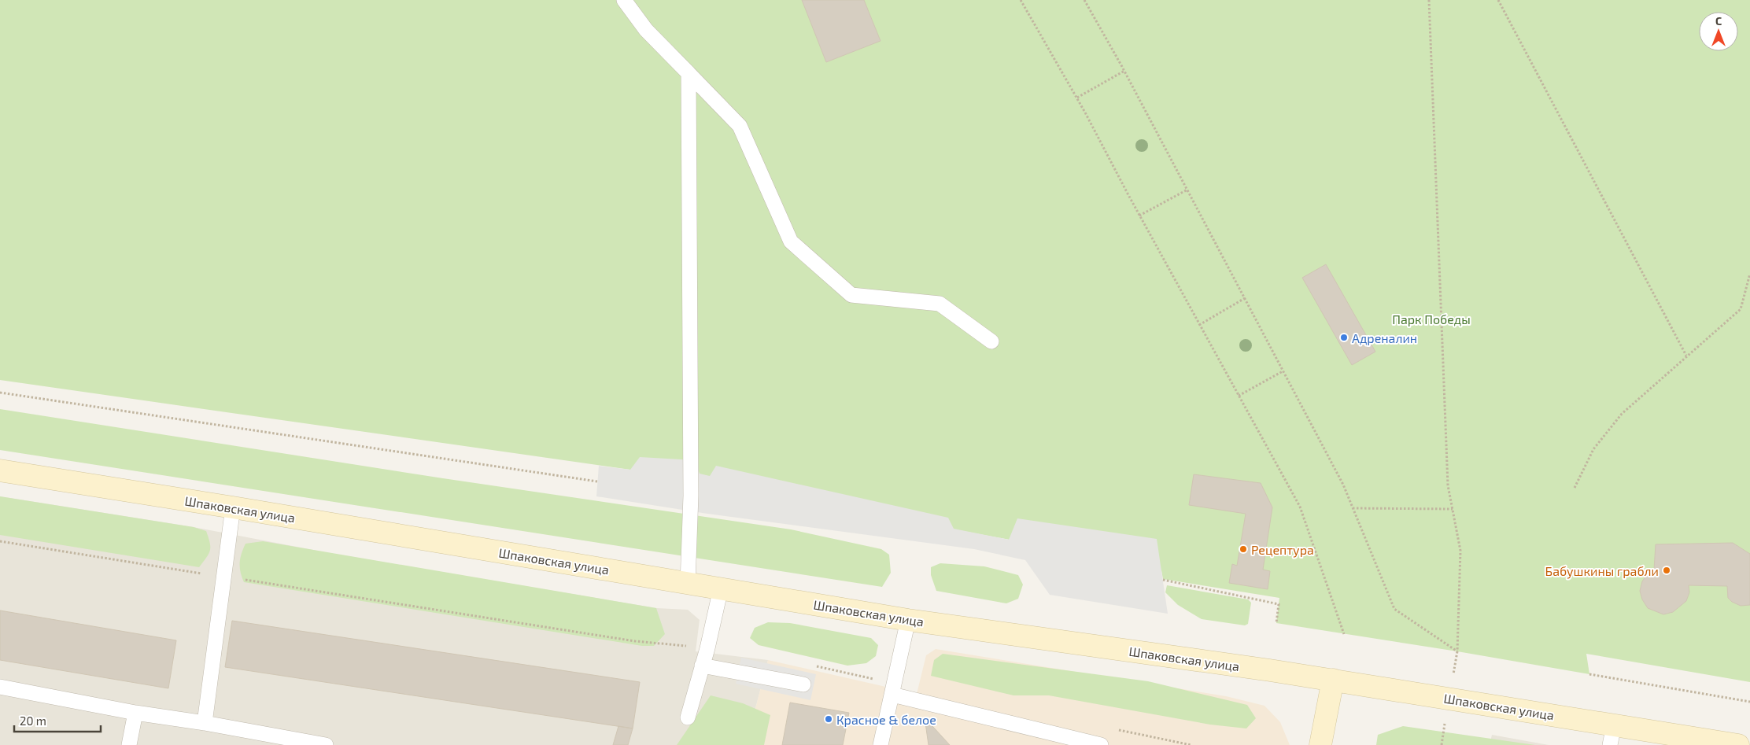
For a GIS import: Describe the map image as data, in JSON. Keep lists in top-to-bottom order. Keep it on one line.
{"streets":{"main road":["Шпаковская улица"]},"parks":["Парк Победы"],"places":["Адреналин","Рецептура","Бабушкины грабли","Красное & белое"],"scale_bar":"20 m","north":"top"}
